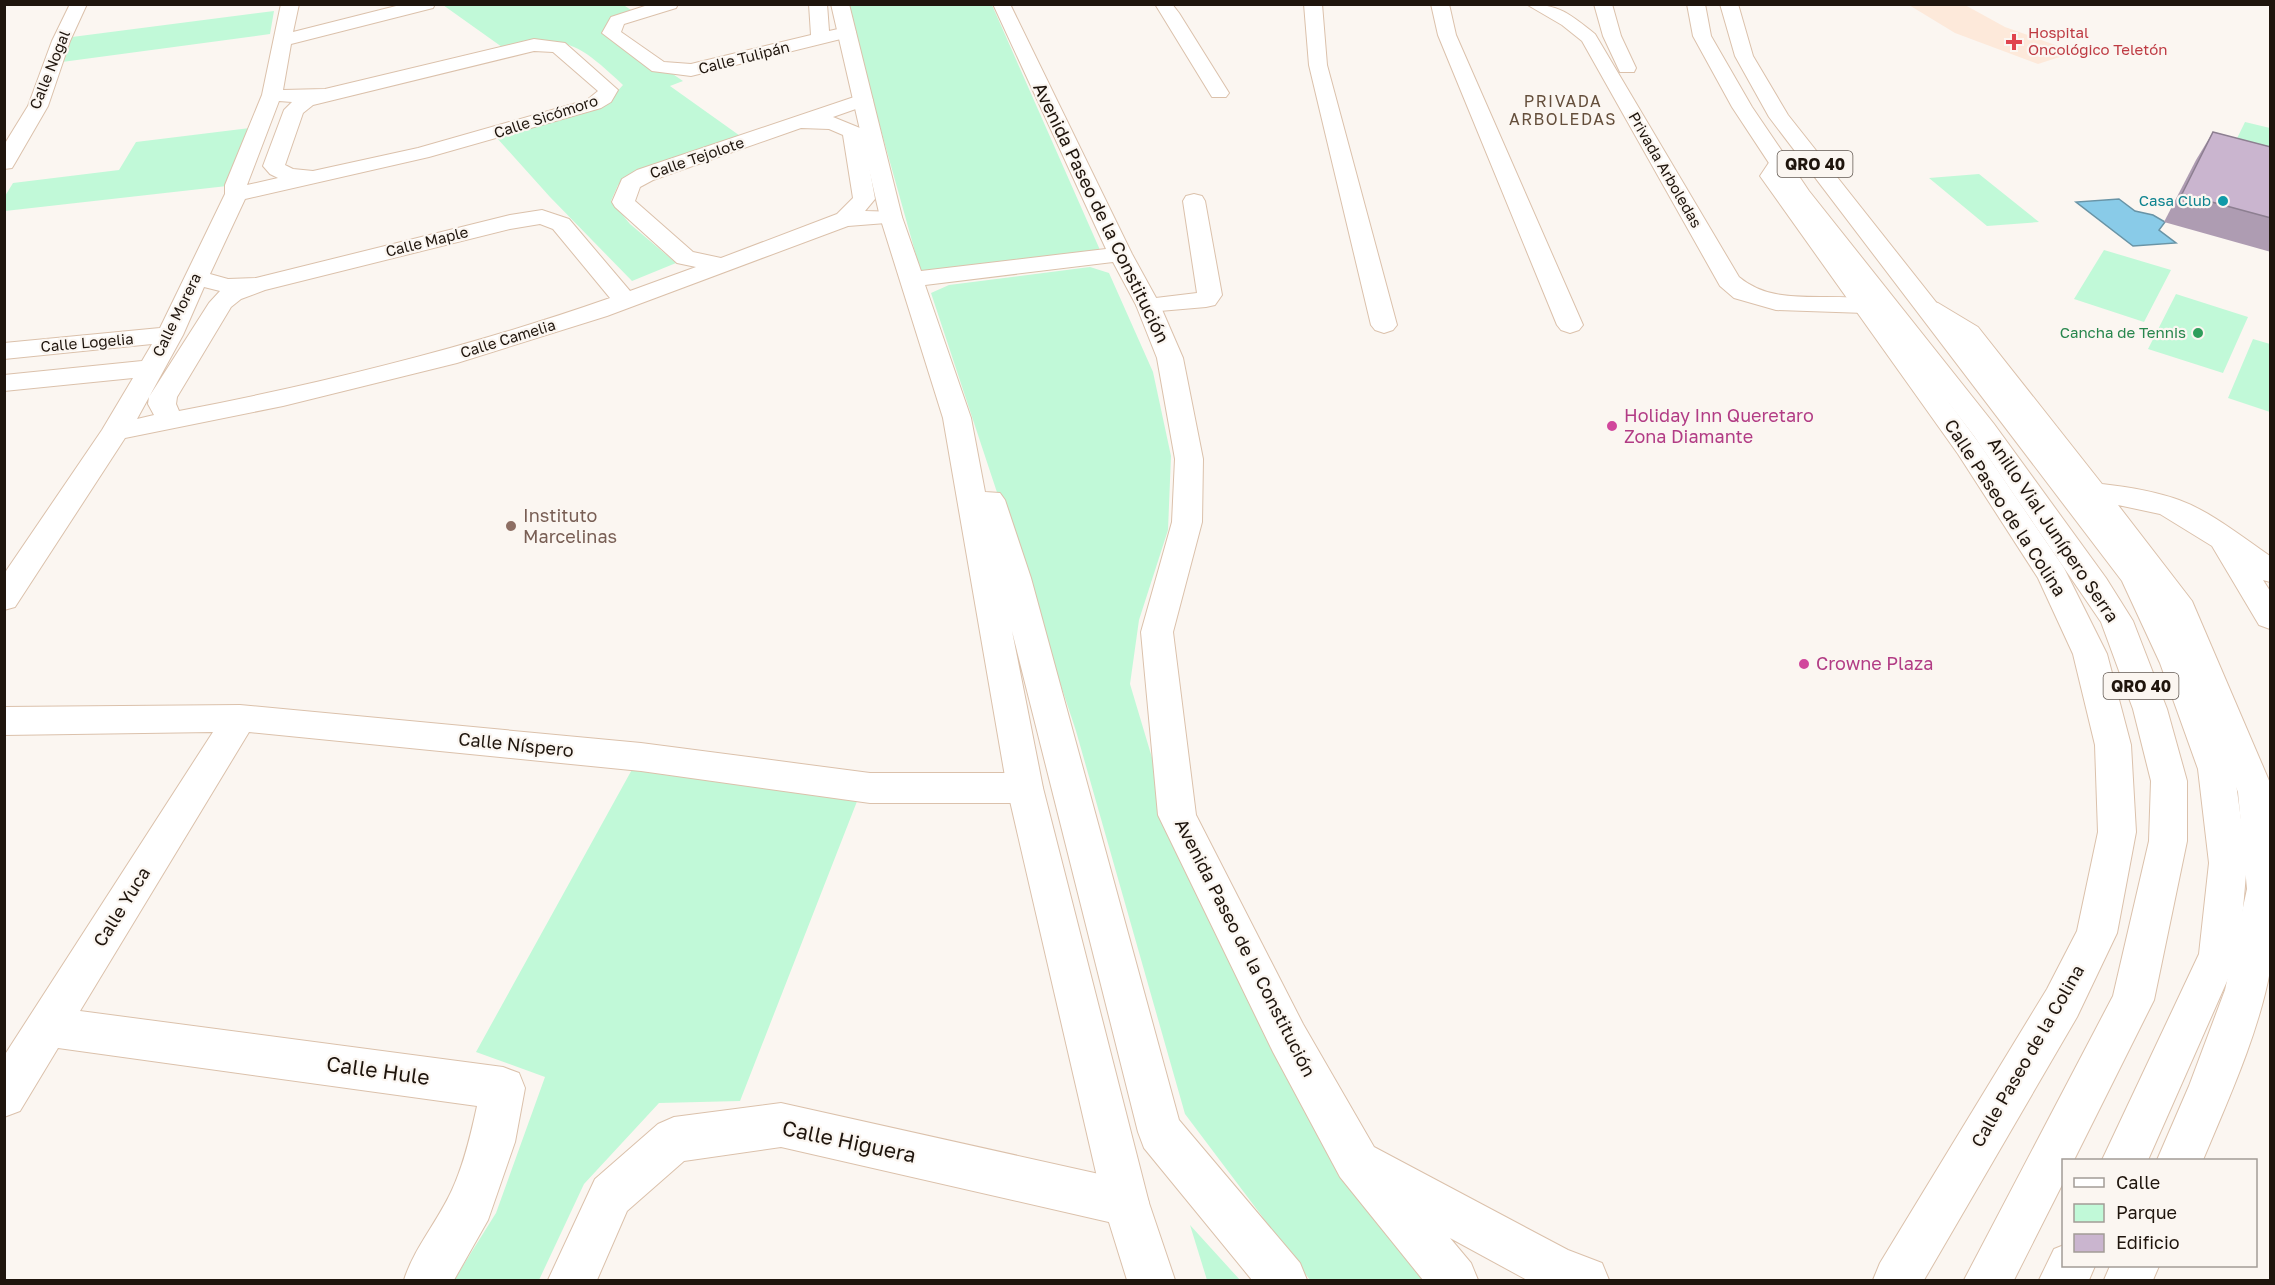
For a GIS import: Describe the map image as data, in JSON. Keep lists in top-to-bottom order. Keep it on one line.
{"streets":{"main road":["Calle Tulipán","Calle Nogal","Calle Sicómoro","Calle Tejolote","QRO 40","Privada Arboledas","Avenida Paseo de la Constitución","Calle Maple","Calle Morera","Calle Camelia","Calle Logelia","Calle Paseo de la Colina","Anillo Vial Junípero Serra","Calle Níspero","Calle Yuca","Calle Hule","Calle Higuera"]},"crossings":[["Calle Sicómoro","Calle Morera"],["Calle Tejolote","Calle Camelia"],["Privada Arboledas","Calle Paseo de la Colina"],["Calle Maple","Calle Morera"],["Calle Maple","Calle Camelia"],["Calle Morera","Calle Camelia"],["Calle Morera","Calle Logelia"],["Calle Paseo de la Colina","Anillo Vial Junípero Serra"],["Calle Níspero","Calle Yuca"],["Calle Yuca","Calle Hule"]],"districts":["PRIVADA ARBOLEDAS"],"places":{"health":["Hospital Oncológico Teletón"],"other":["Casa Club","Cancha de Tennis","Holiday Inn Queretaro Zona Diamante","Instituto Marcelinas","Crowne Plaza"]},"legend":["Calle","Parque","Edificio"]}
